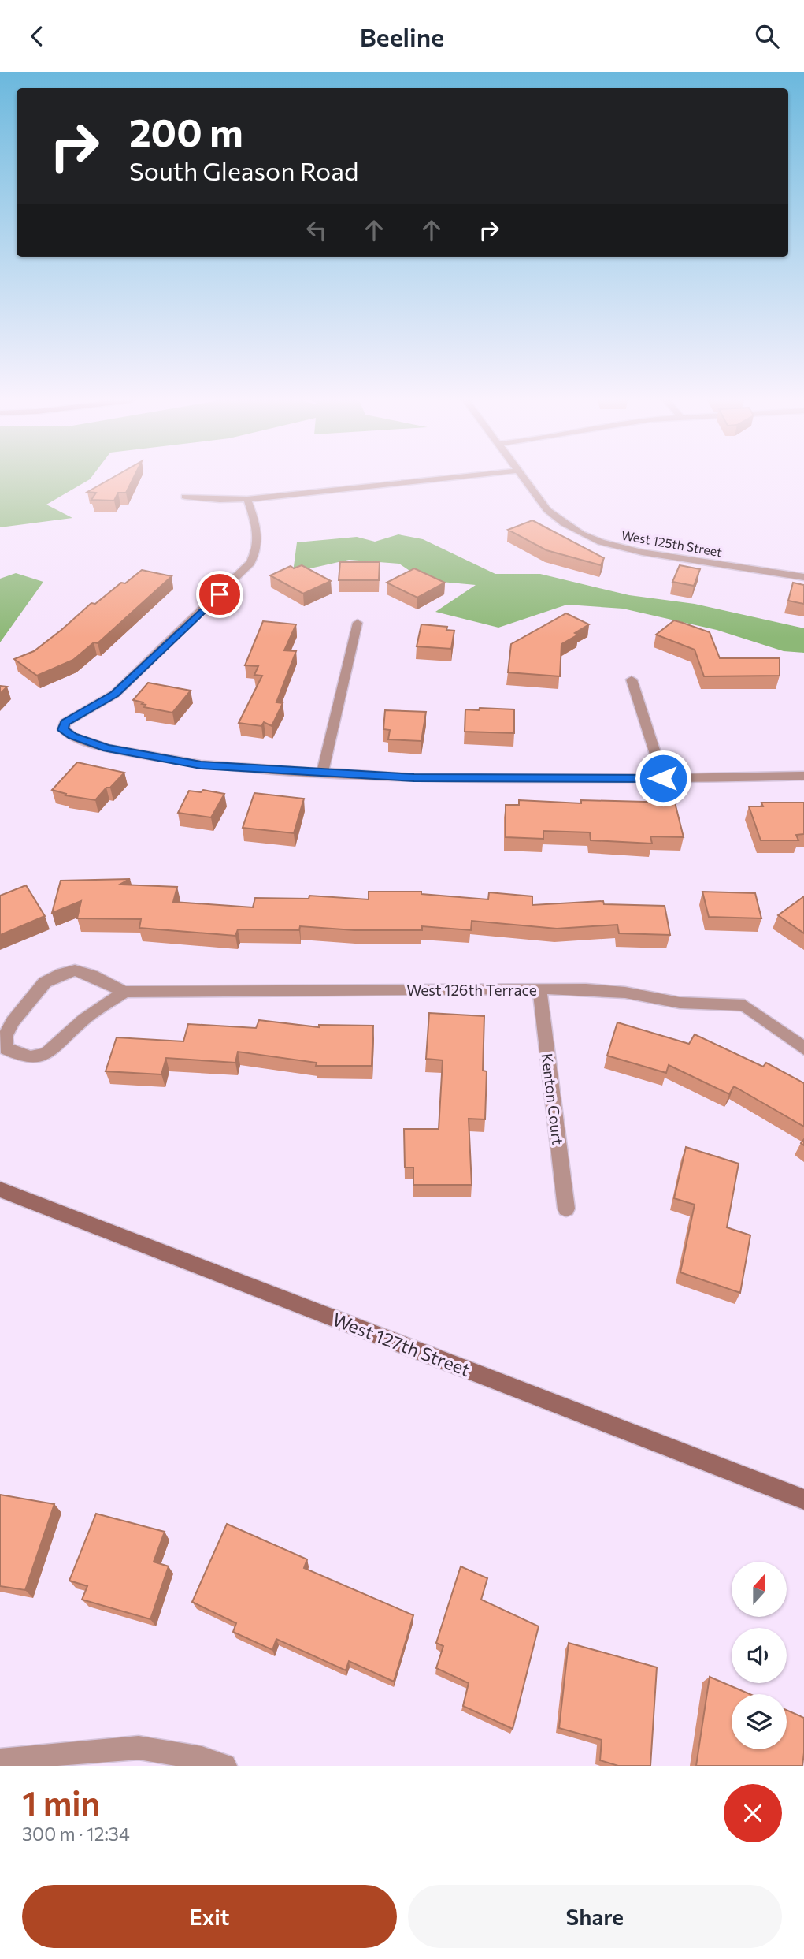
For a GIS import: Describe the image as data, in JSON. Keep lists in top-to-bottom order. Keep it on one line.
{"streets":{"street":["West 125th Street","West 126th Terrace","Kenton Court","West 127th Street"]},"crossings":[["West 126th Terrace","Kenton Court"]],"north":"top","page":{"header":"Beeline","turn":["200 m","South Gleason Road"],"heading":["1 min","300 m · 12:34"],"buttons":["Exit","Share"]}}
